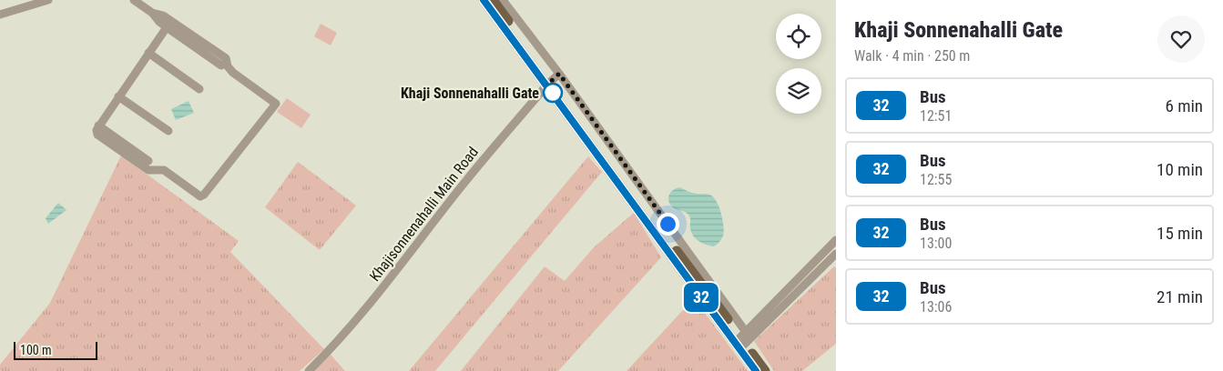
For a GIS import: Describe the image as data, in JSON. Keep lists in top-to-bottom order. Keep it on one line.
{"streets":{"street":["Khajisonnenahalli Main Road"]},"places":["Khaji Sonnenahalli Gate"],"lines":["bus line 32"],"scale_bar":"100 m","page":{"on_map":"32","heading":["Khaji Sonnenahalli Gate","Walk · 4 min · 250 m"],"list":[{"mark":"32","name":"Bus","note":"12:51","value":"6 min"},{"mark":"32","name":"Bus","note":"12:55","value":"10 min"},{"mark":"32","name":"Bus","note":"13:00","value":"15 min"},{"mark":"32","name":"Bus","note":"13:06","value":"21 min"}],"scale":"100 m"}}
